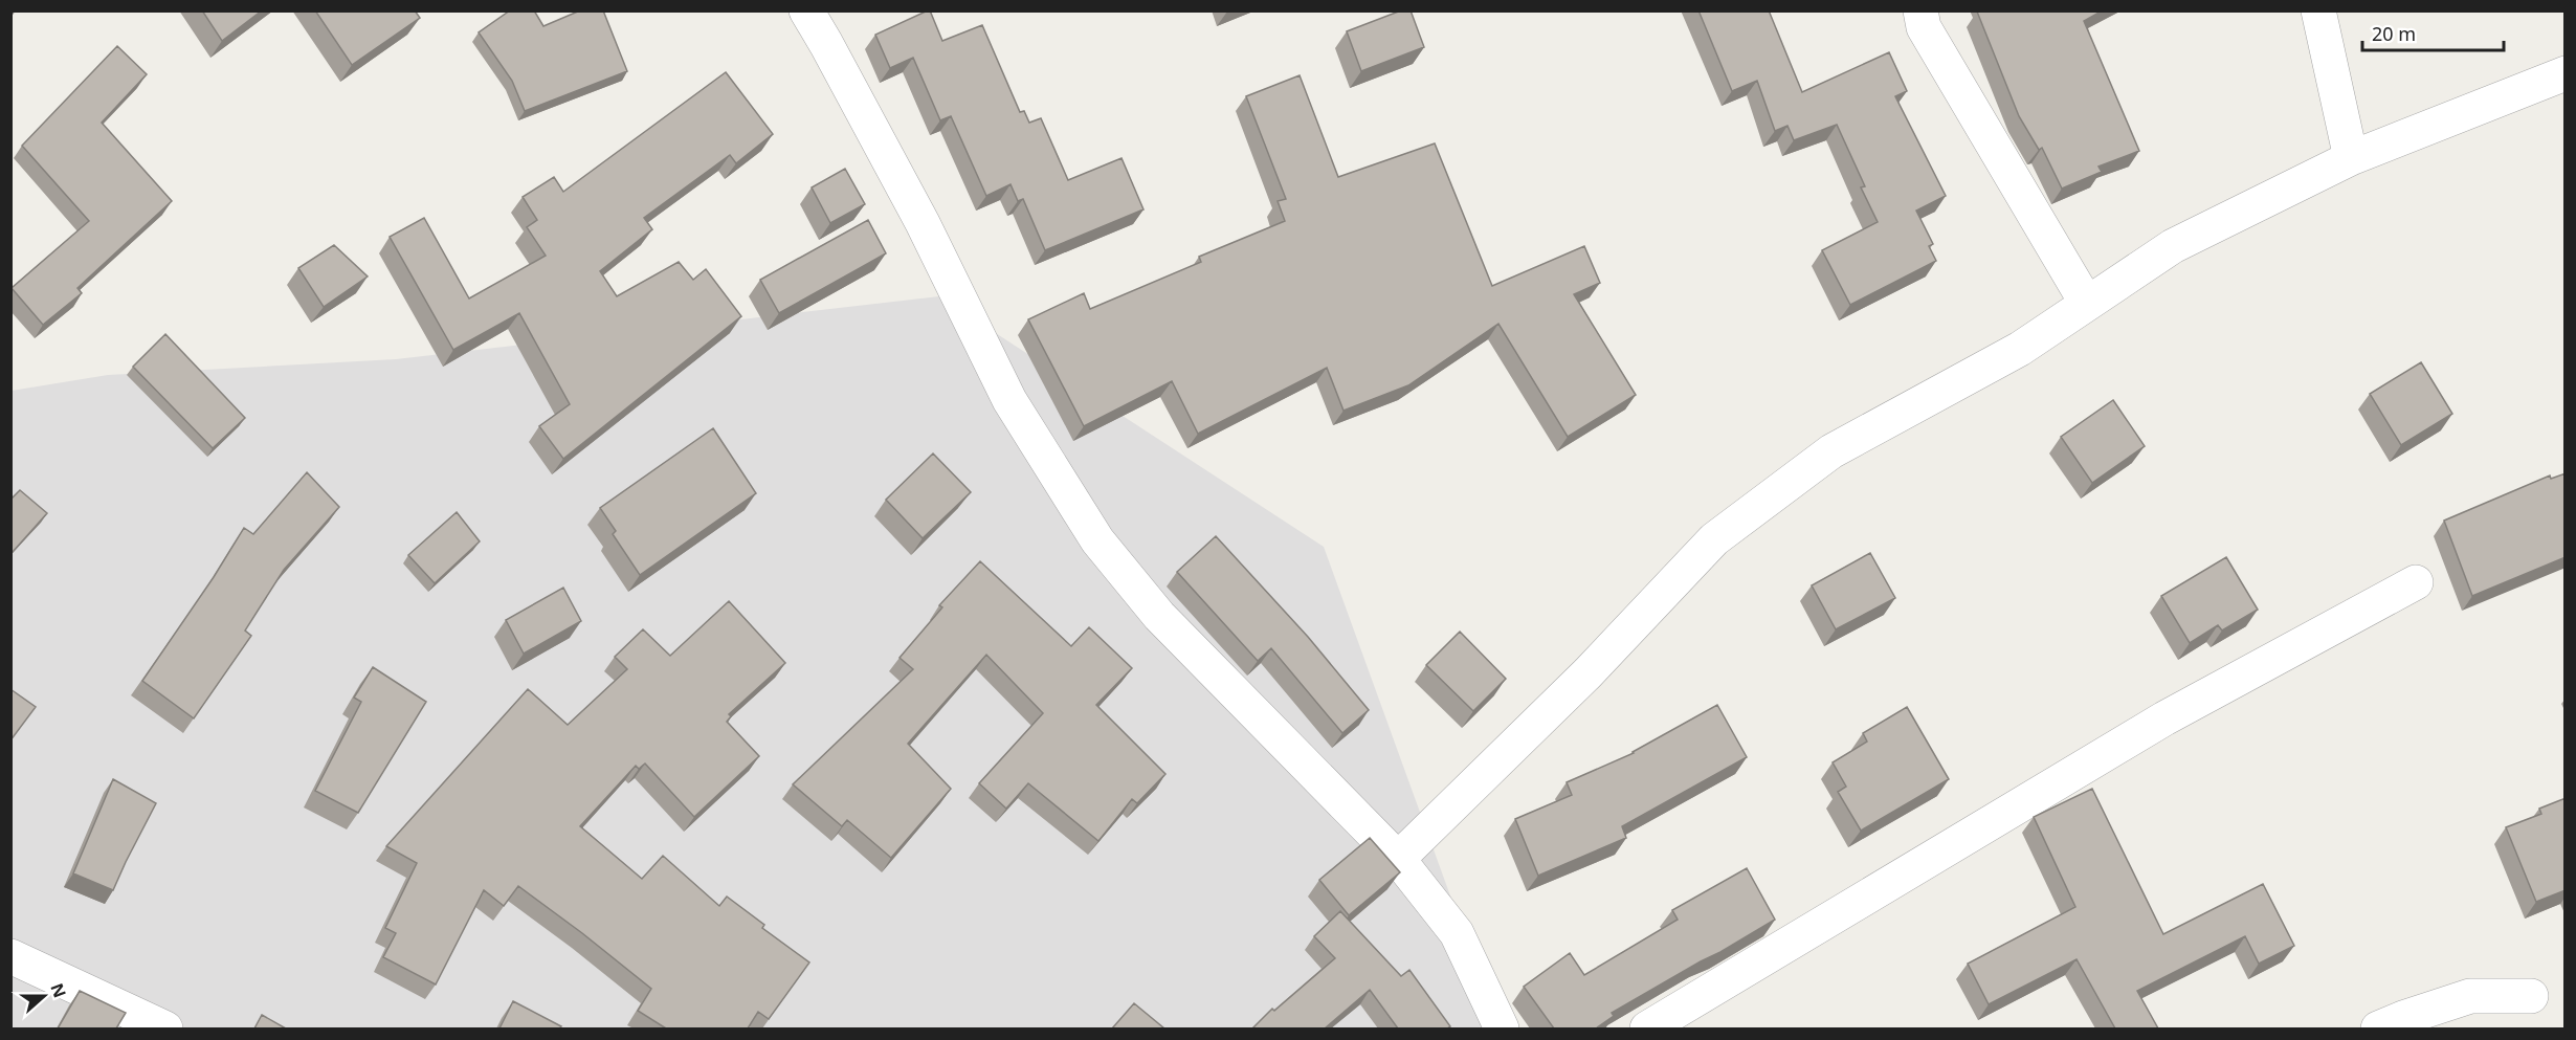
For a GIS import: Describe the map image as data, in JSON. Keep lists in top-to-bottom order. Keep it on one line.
{"scale_bar":"20 m","north":"right"}
